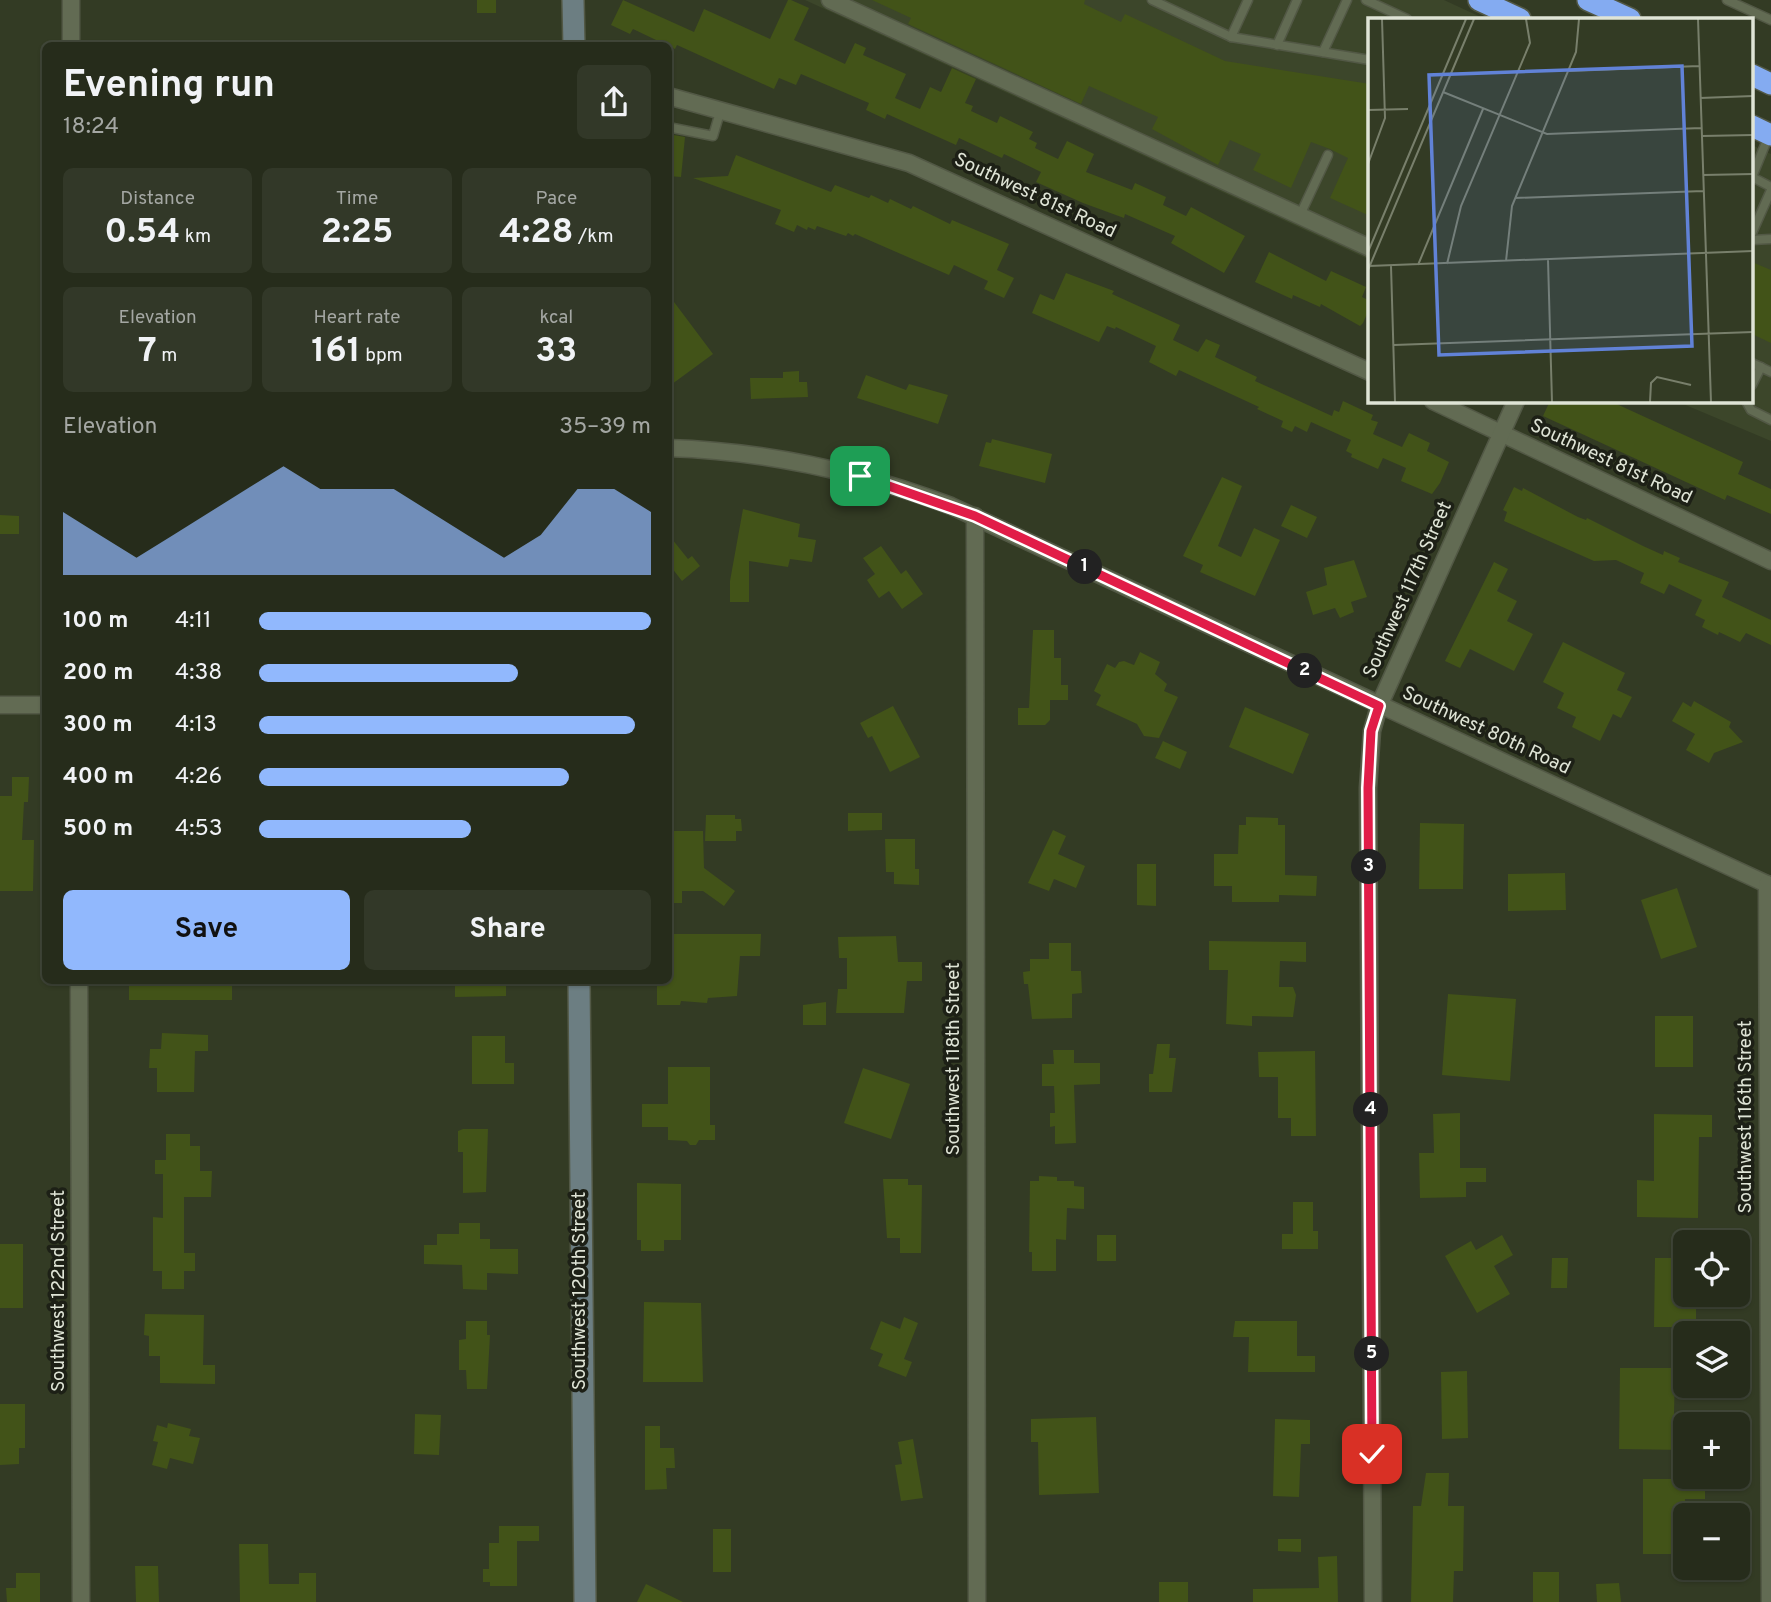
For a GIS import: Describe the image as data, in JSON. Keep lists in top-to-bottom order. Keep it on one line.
{"streets":{"street":["Southwest 81st Road","Southwest 117th Street","Southwest 80th Road","Southwest 118th Street","Southwest 116th Street","Southwest 122nd Street","Southwest 120th Street"]},"crossings":[["Southwest 81st Road","Southwest 117th Street"],["Southwest 117th Street","Southwest 80th Road"],["Southwest 80th Road","Southwest 118th Street"],["Southwest 80th Road","Southwest 116th Street"]],"page":{"heading":["Evening run","18:24"],"stats":[["Distance","0.54 km"],["Time","2:25"],["Pace","4:28 /km"],["Elevation","7 m"],["Heart rate","161 bpm"],["kcal","33"]],"chart":["Elevation","35–39 m"],"pins":["1","2","3","4","5"],"list":[{"name":"100 m","note":"4:11"},{"name":"200 m","note":"4:38"},{"name":"300 m","note":"4:13"},{"name":"400 m","note":"4:26"},{"name":"500 m","note":"4:53"}],"buttons":["Save","Share"],"map_buttons":["+","−"]}}
